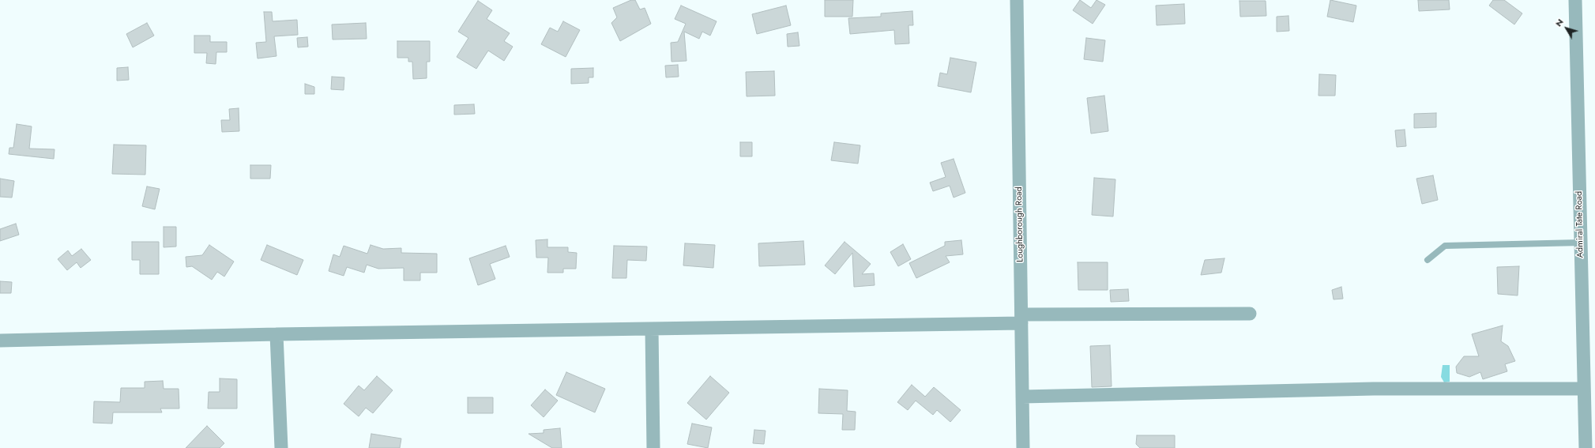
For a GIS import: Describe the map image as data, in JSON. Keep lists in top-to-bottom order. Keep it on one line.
{"streets":{"street":["Loughborough Road","Admiral Tate Road"]},"north":"top left"}
